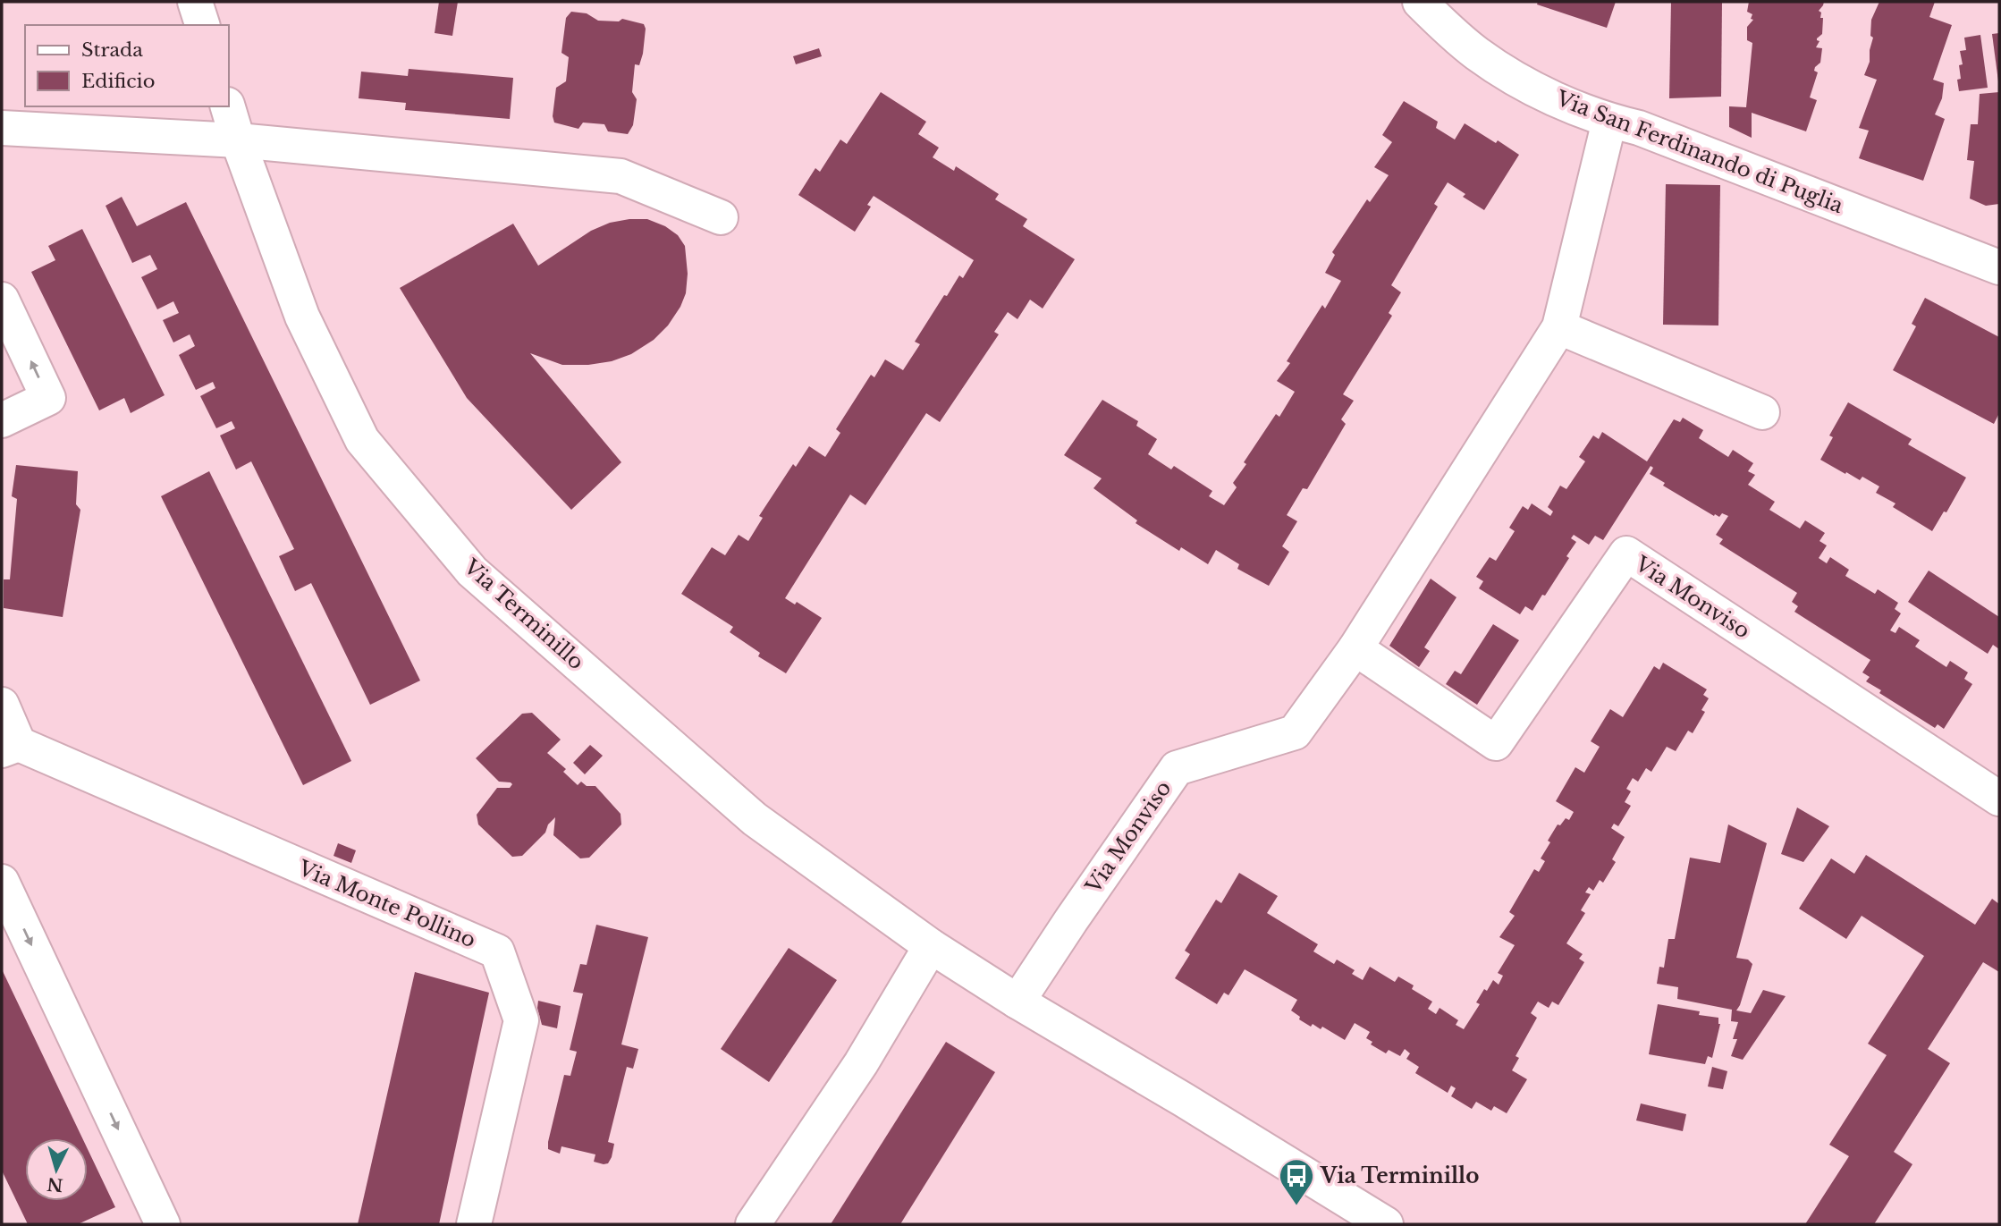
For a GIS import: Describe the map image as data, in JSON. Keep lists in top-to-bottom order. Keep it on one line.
{"streets":{"street":["Via San Ferdinando di Puglia","Via Monviso","Via Terminillo","Via Monte Pollino"]},"crossings":[["Via San Ferdinando di Puglia","Via Monviso"],["Via Monviso","Via Terminillo"]],"places":{"bus stop":["Via Terminillo"]},"legend":["Strada","Edificio"],"north":"bottom"}
